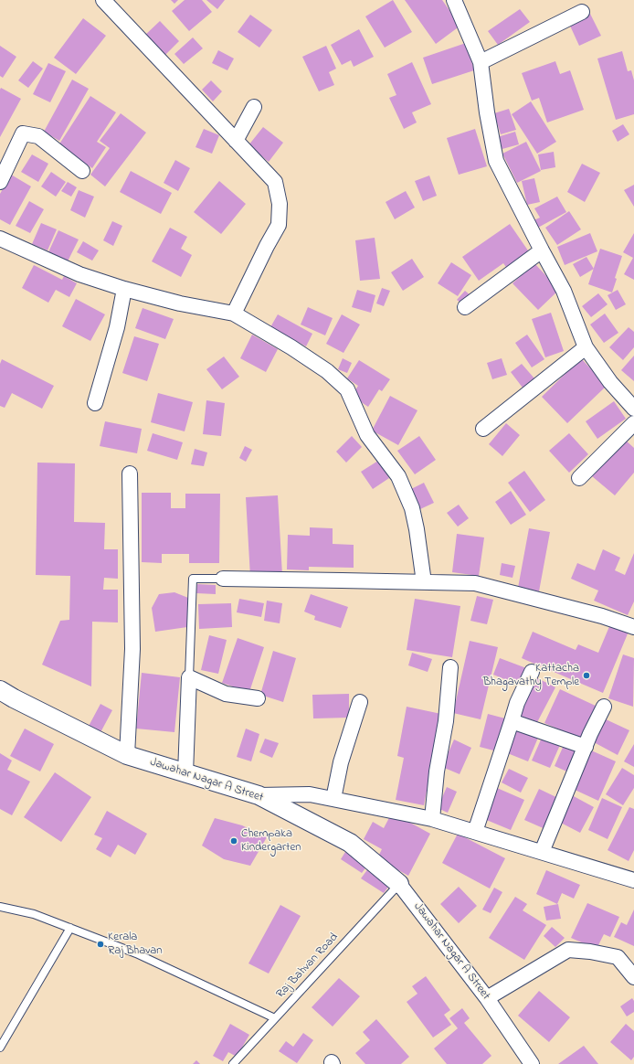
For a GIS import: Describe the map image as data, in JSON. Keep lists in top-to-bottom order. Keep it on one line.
{"streets":{"street":["Jawahar Nagar A Street"],"lane":["Raj Bahvan Road"]},"crossings":[["Jawahar Nagar A Street","Raj Bahvan Road"]],"places":["Kattacha Bhagavathy Temple","Chempaka Kindergarten","Kerala Raj Bhavan"]}
